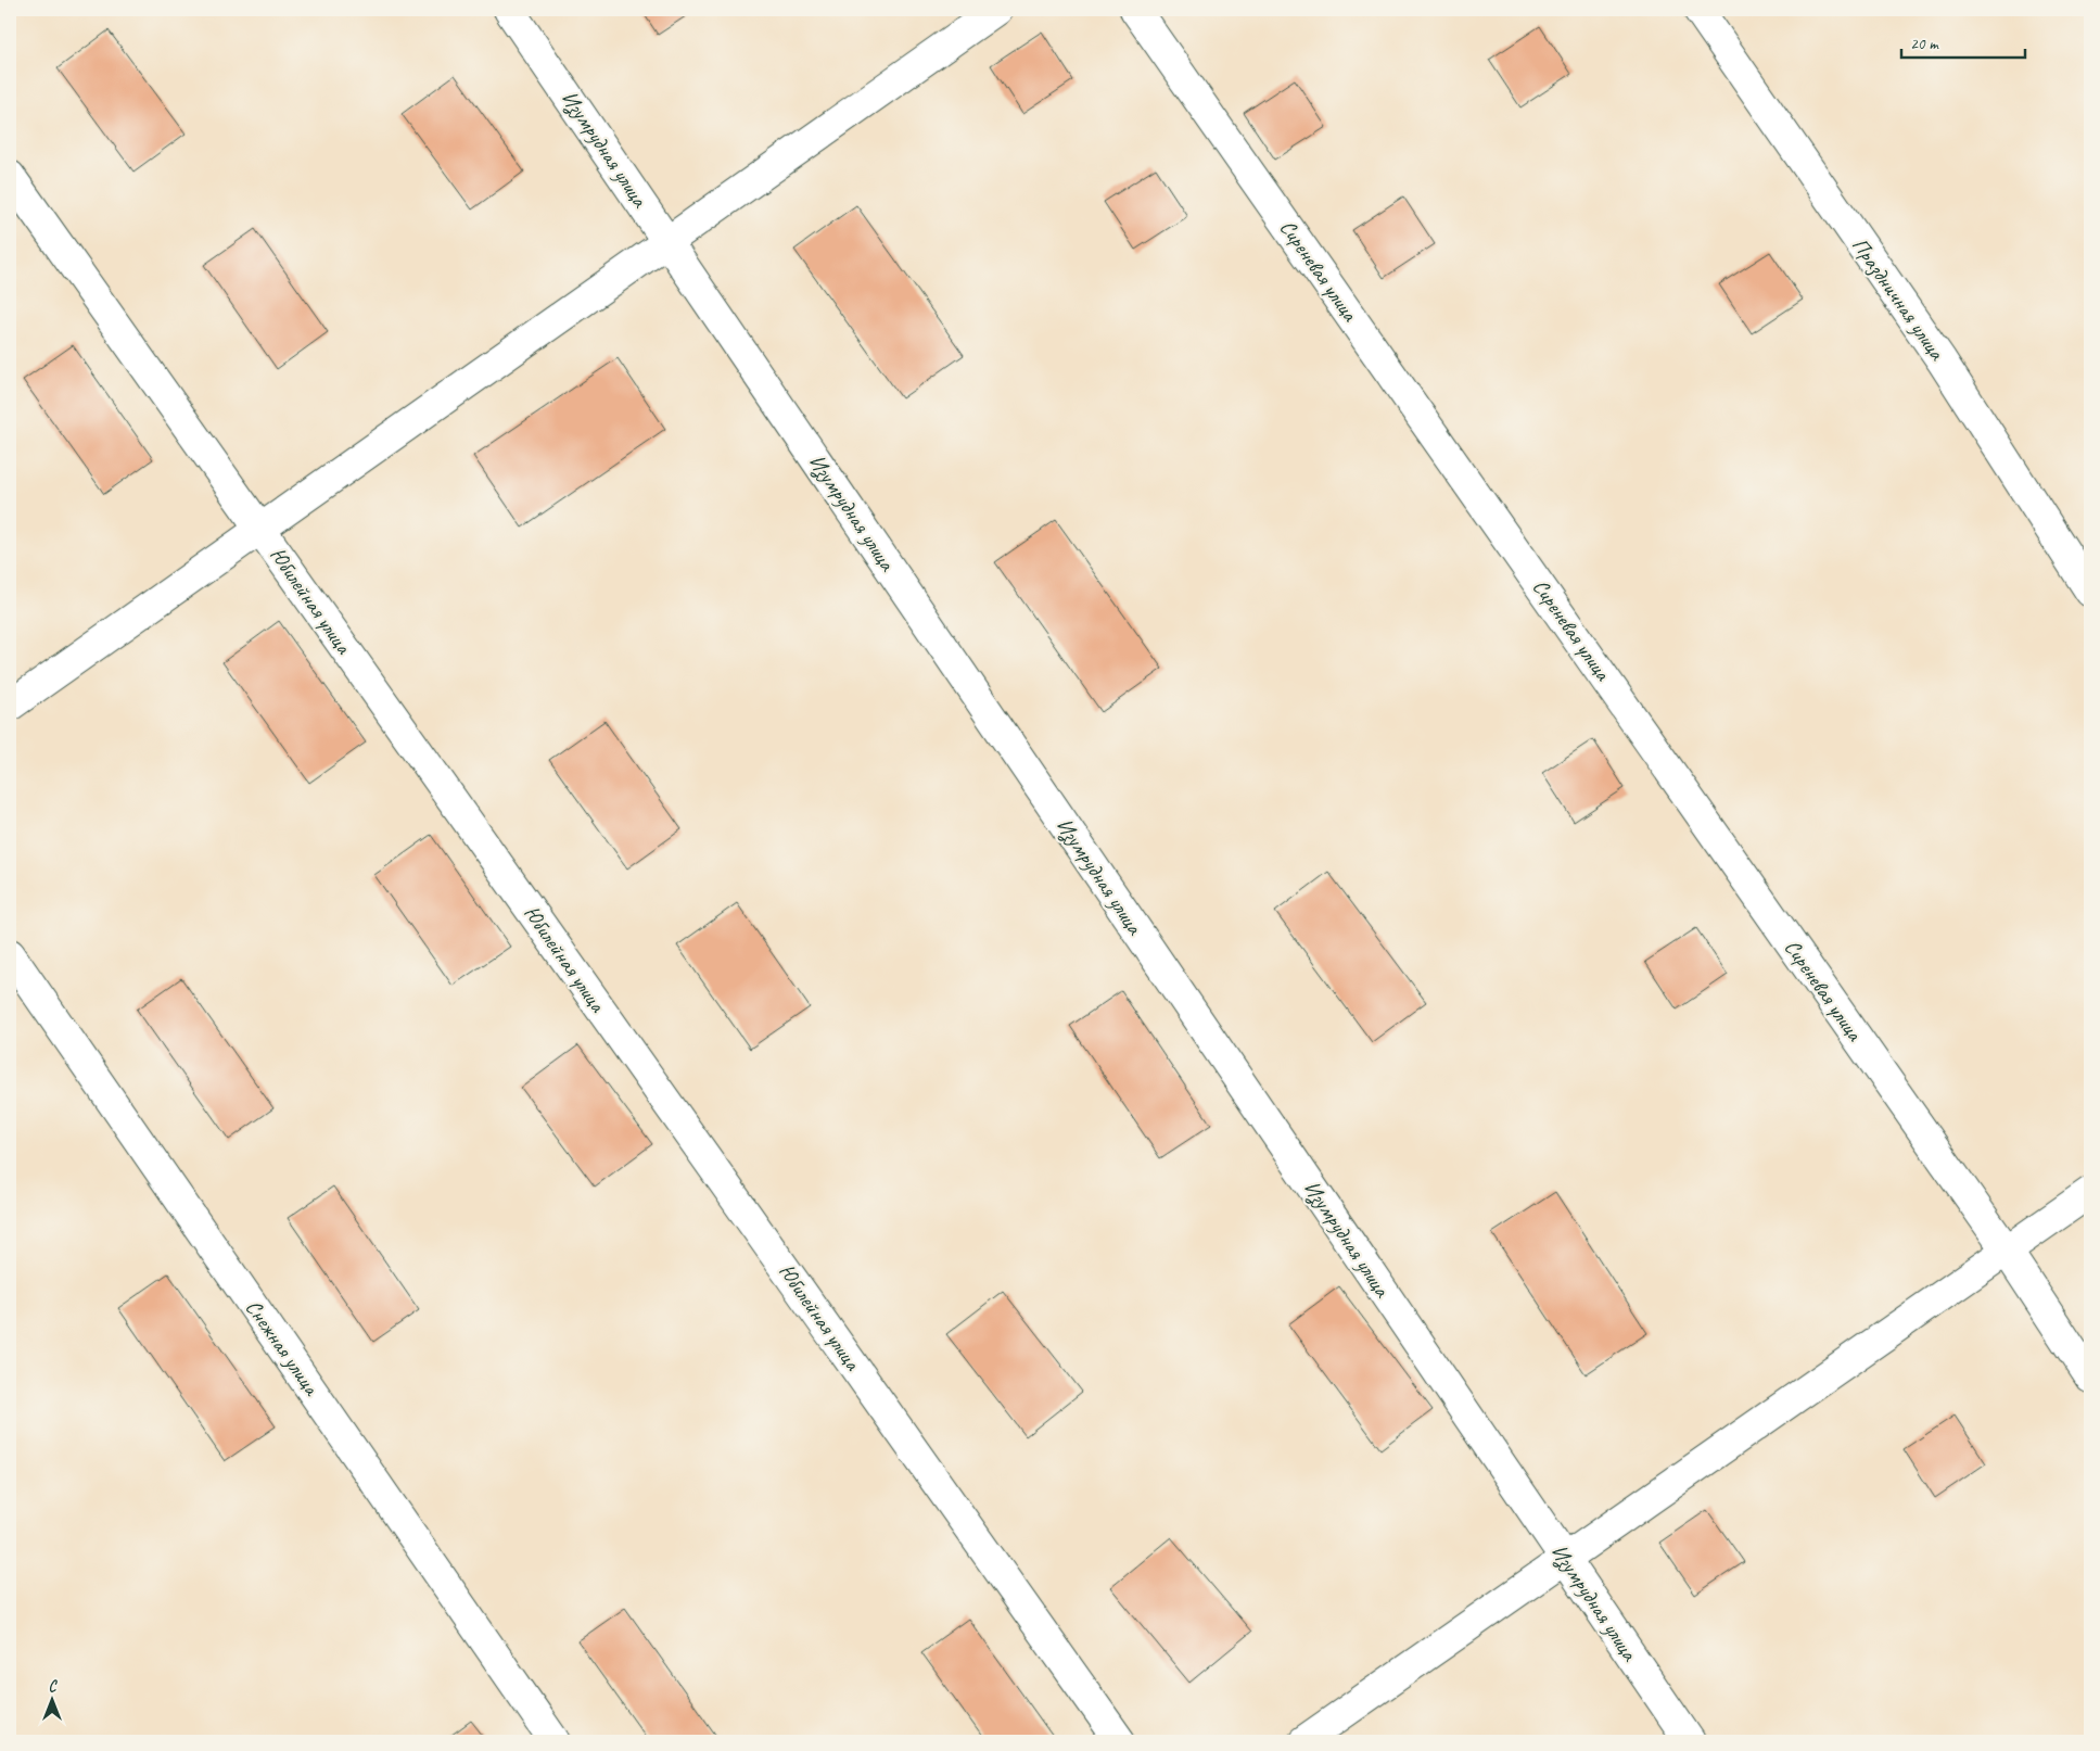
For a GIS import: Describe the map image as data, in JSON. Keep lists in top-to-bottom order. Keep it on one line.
{"streets":{"street":["Изумрудная улица","Сиреневая улица","Праздничная улица","Юбилейная улица","Снежная улица"]},"scale_bar":"20 m","north":"top"}
